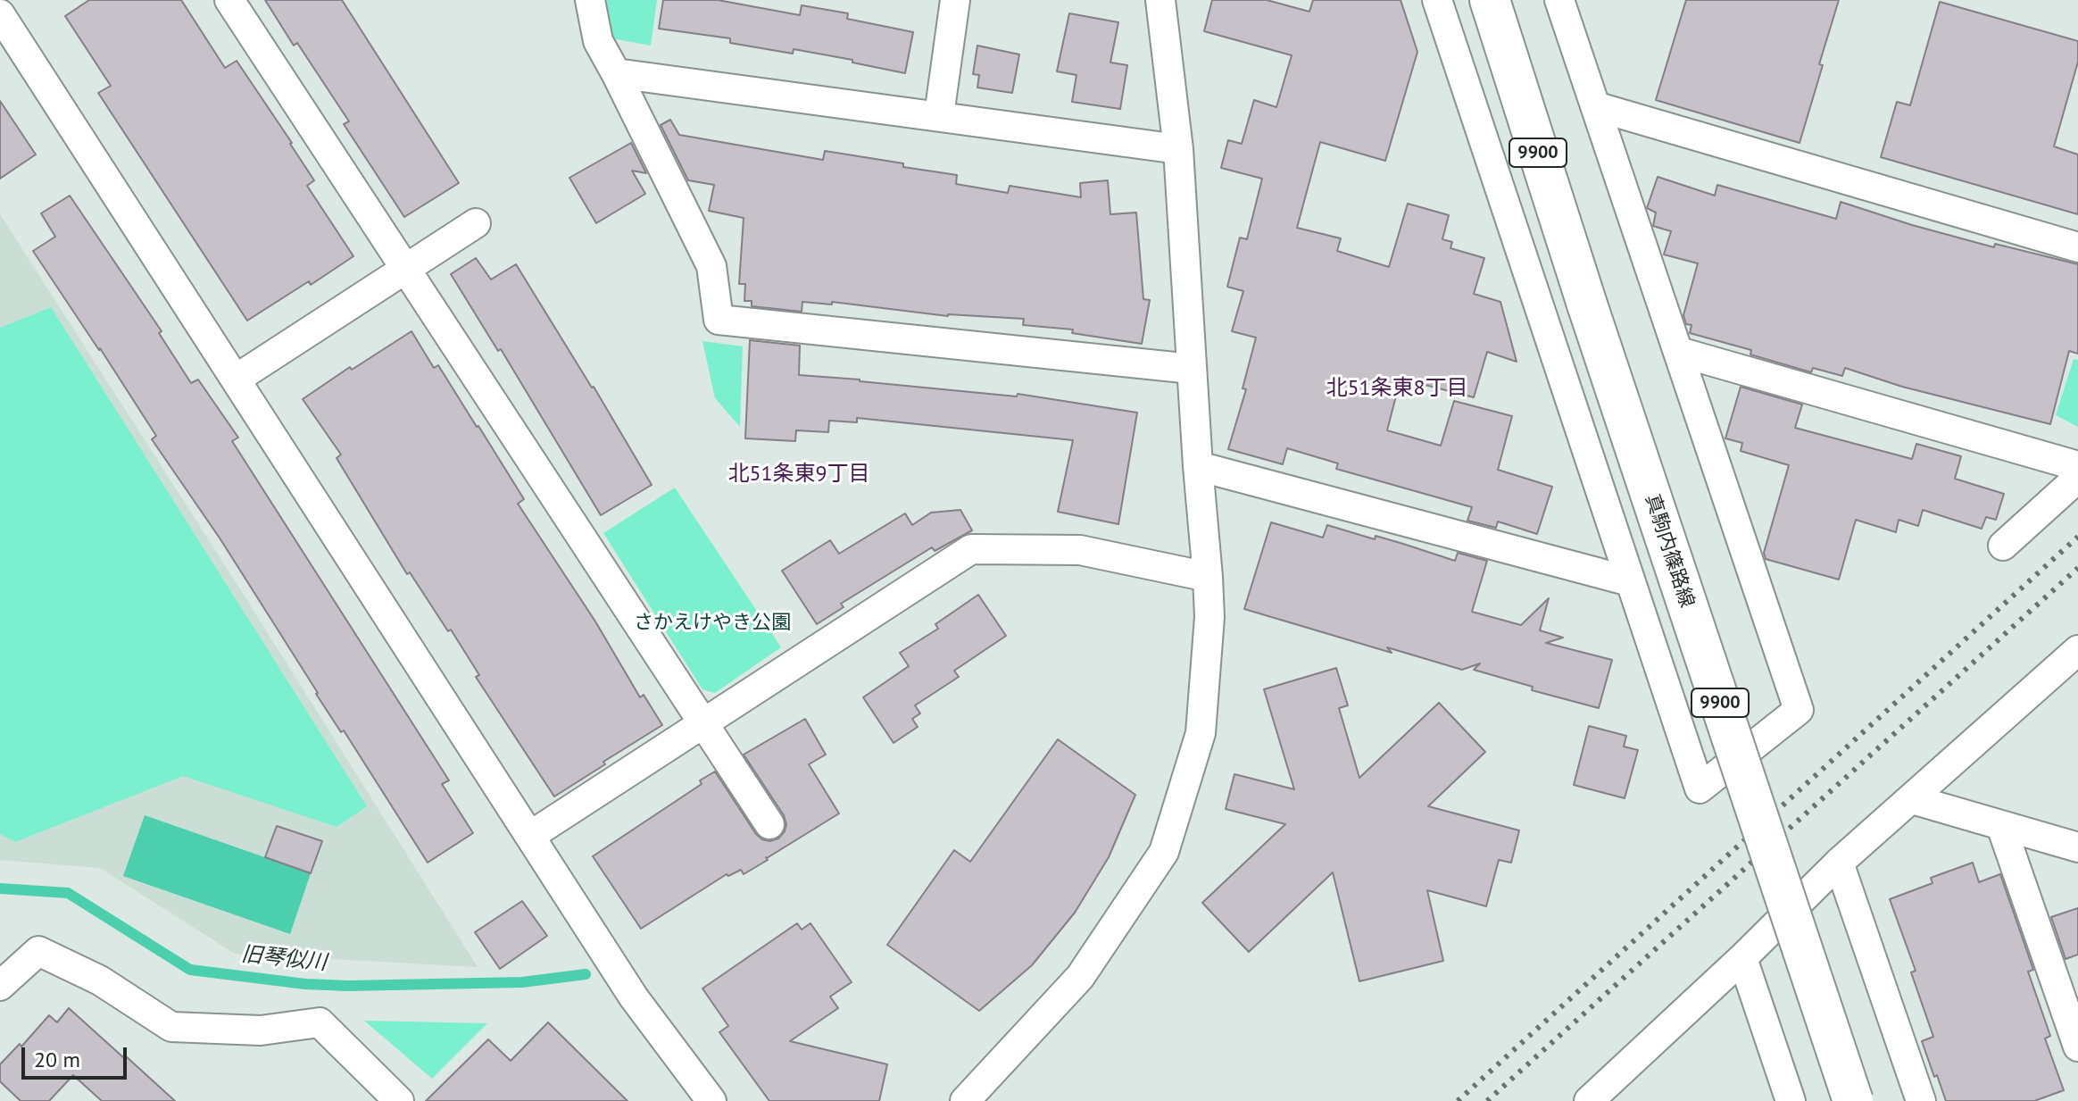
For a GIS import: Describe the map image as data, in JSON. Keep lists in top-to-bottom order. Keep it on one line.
{"streets":{"main road":["9900","真駒内篠路線"]},"districts":["北51条東8丁目","北51条東9丁目"],"water":["旧琴似川"],"parks":["さかえけやき公園"],"scale_bar":"20 m"}
